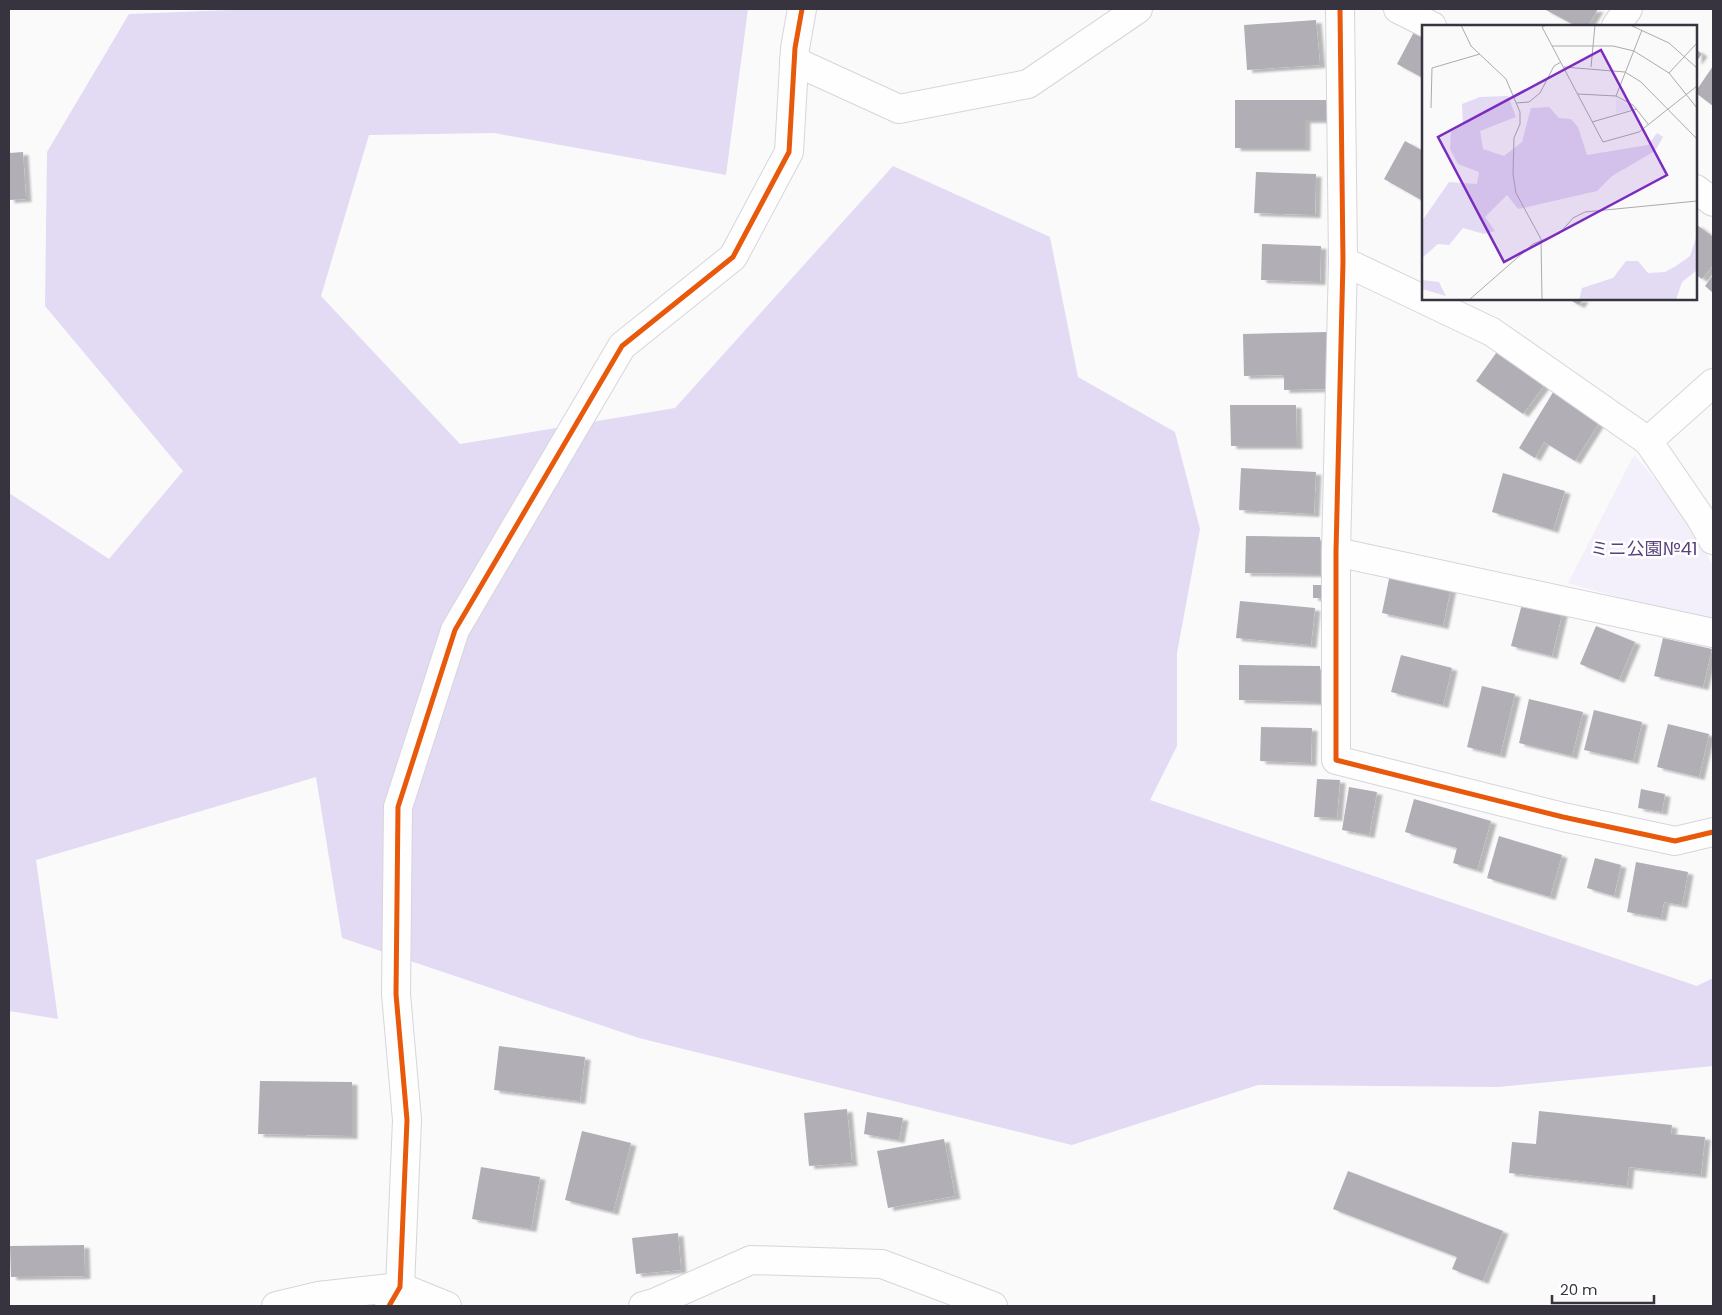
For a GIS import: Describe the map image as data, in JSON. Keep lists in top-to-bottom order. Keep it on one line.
{"parks":["ミニ公園№41"],"scale_bar":"20 m"}
